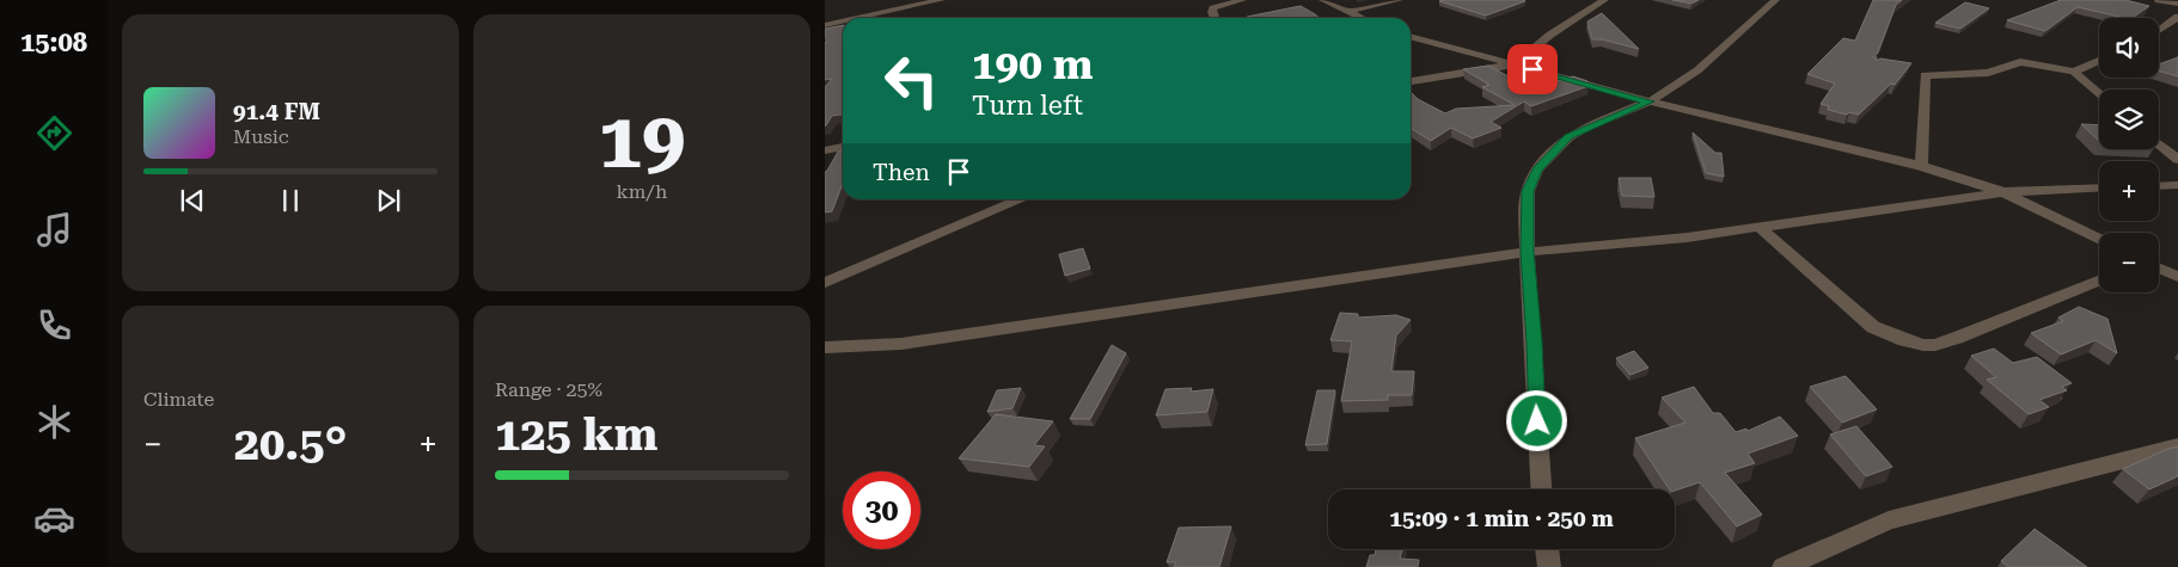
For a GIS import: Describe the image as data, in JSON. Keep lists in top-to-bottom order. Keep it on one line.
{"page":{"tabs":"15:08","tile":[["19","km/h"],"Climate",["Range · 25%","125 km"]],"map_buttons":["+","−"],"turn":["190 m","Turn left"],"song":["91.4 FM","Music"],"then":"Then","heat":["−","20.5°","+"],"limit":"30","trip":"15:09 · 1 min · 250 m"}}
